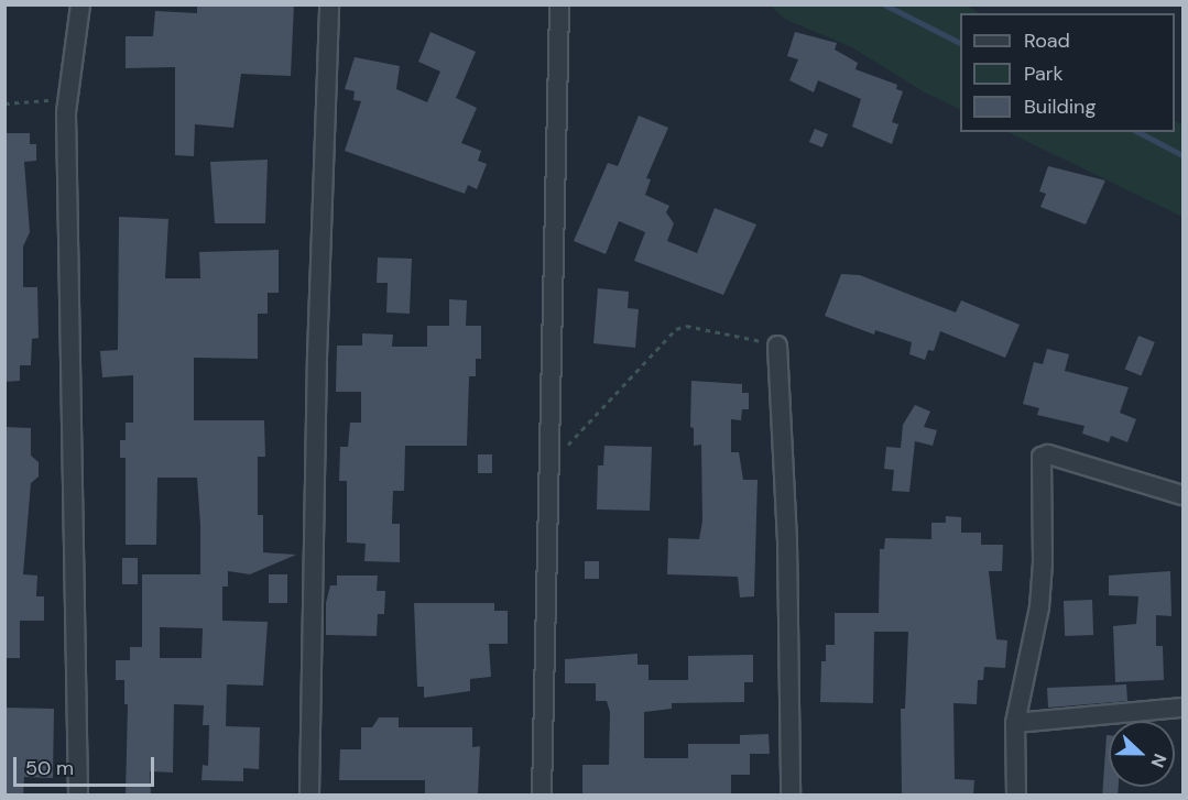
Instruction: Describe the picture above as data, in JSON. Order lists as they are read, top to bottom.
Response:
{
  "legend": ["Road", "Park", "Building"],
  "scale_bar": "50 m",
  "north": "right"
}
